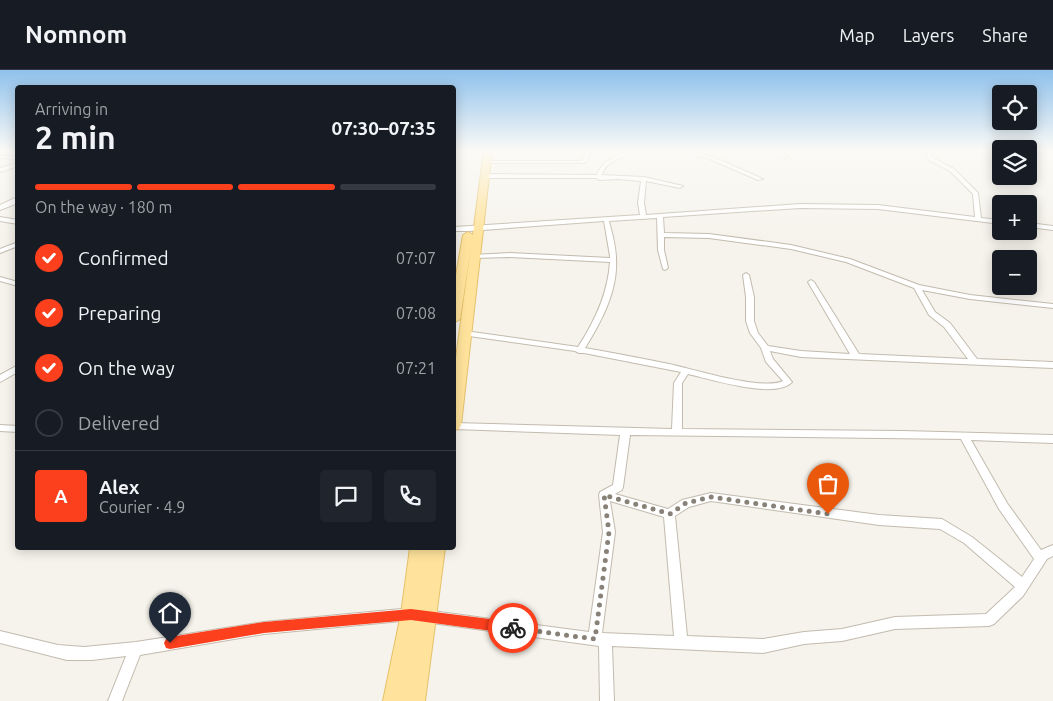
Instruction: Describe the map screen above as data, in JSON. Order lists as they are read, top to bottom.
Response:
{
  "page": {
    "header": "Nomnom",
    "nav": ["Map", "Layers", "Share"],
    "map_buttons": ["+", "−"],
    "heading": ["2 min", "Arriving in", "07:30–07:35"],
    "panel": ["Alex", "Courier · 4.9"],
    "bar": "On the way · 180 m",
    "list": [
      ["Confirmed", "07:07"],
      ["Preparing", "07:08"],
      ["On the way", "07:21"],
      "Delivered"
    ],
    "round": "A"
  }
}
